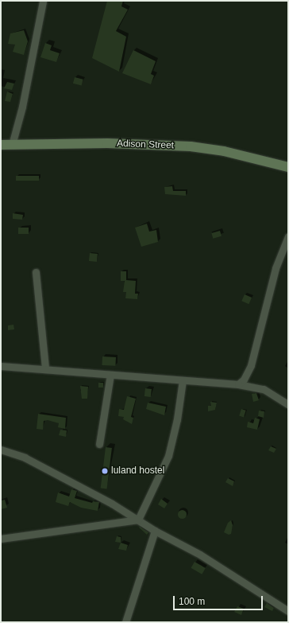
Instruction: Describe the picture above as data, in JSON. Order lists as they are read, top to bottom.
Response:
{
  "streets": {
    "street": ["Adison Street"]
  },
  "places": ["luland hostel"],
  "scale_bar": "100 m"
}
